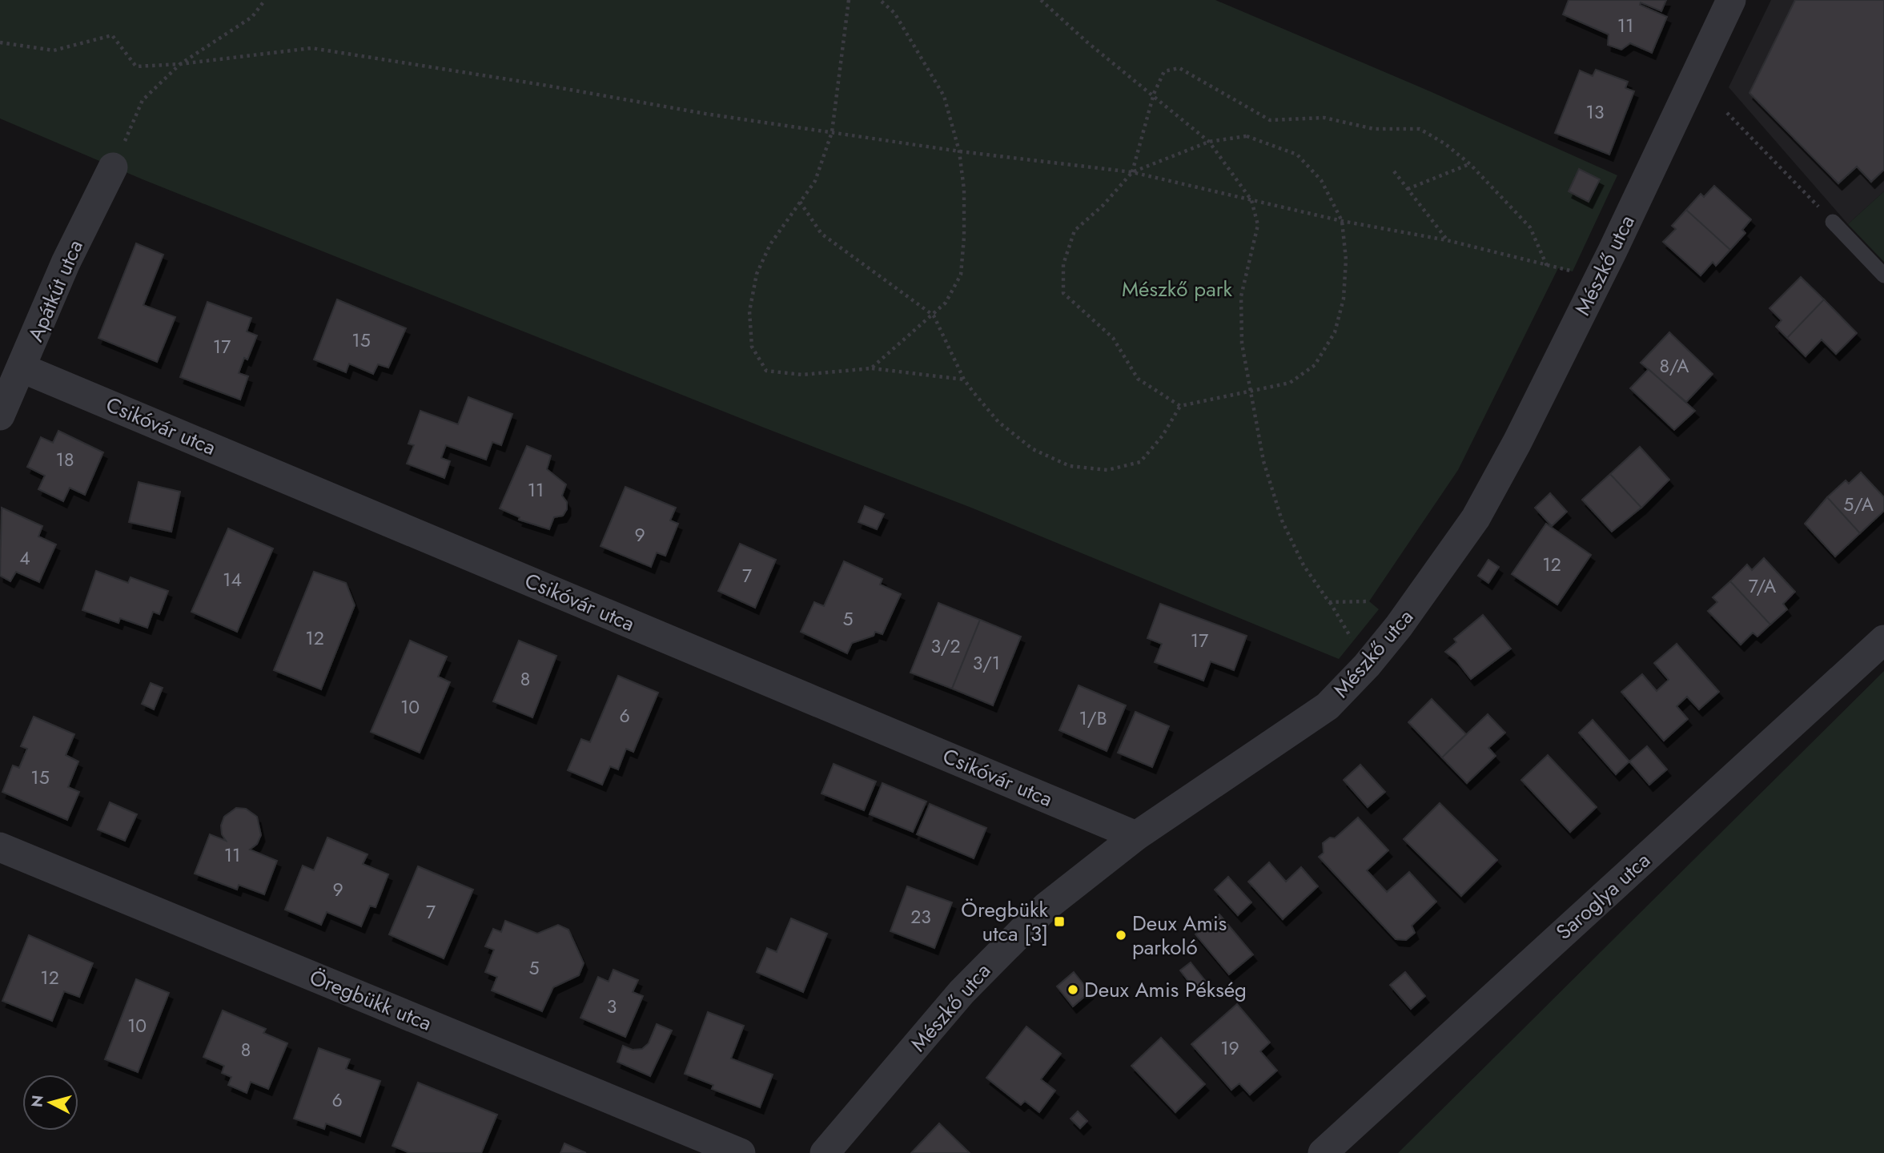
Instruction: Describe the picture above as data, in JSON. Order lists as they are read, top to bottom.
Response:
{
  "streets": {
    "street": [
      "Mészkő utca",
      "Apátkút utca",
      "Csikóvár utca",
      "Saroglya utca",
      "Öregbükk utca"
    ]
  },
  "crossings": [
    ["Mészkő utca", "Csikóvár utca"],
    ["Apátkút utca", "Csikóvár utca"]
  ],
  "parks": ["Mészkő park"],
  "places": {
    "transit": ["Öregbükk utca [3]"],
    "other": ["Deux Amis parkoló", "Deux Amis Pékség"]
  },
  "house_numbers": [
    "11",
    "13",
    "15",
    "17",
    "8/A",
    "18",
    "11",
    "5/A",
    "9",
    "4",
    "12",
    "7",
    "14",
    "7/A",
    "5",
    "12",
    "17",
    "3/2",
    "3/1",
    "8",
    "10",
    "6",
    "1/B",
    "15",
    "11",
    "9",
    "7",
    "23",
    "5",
    "12",
    "3",
    "10",
    "19",
    "8",
    "6"
  ],
  "north": "left"
}
